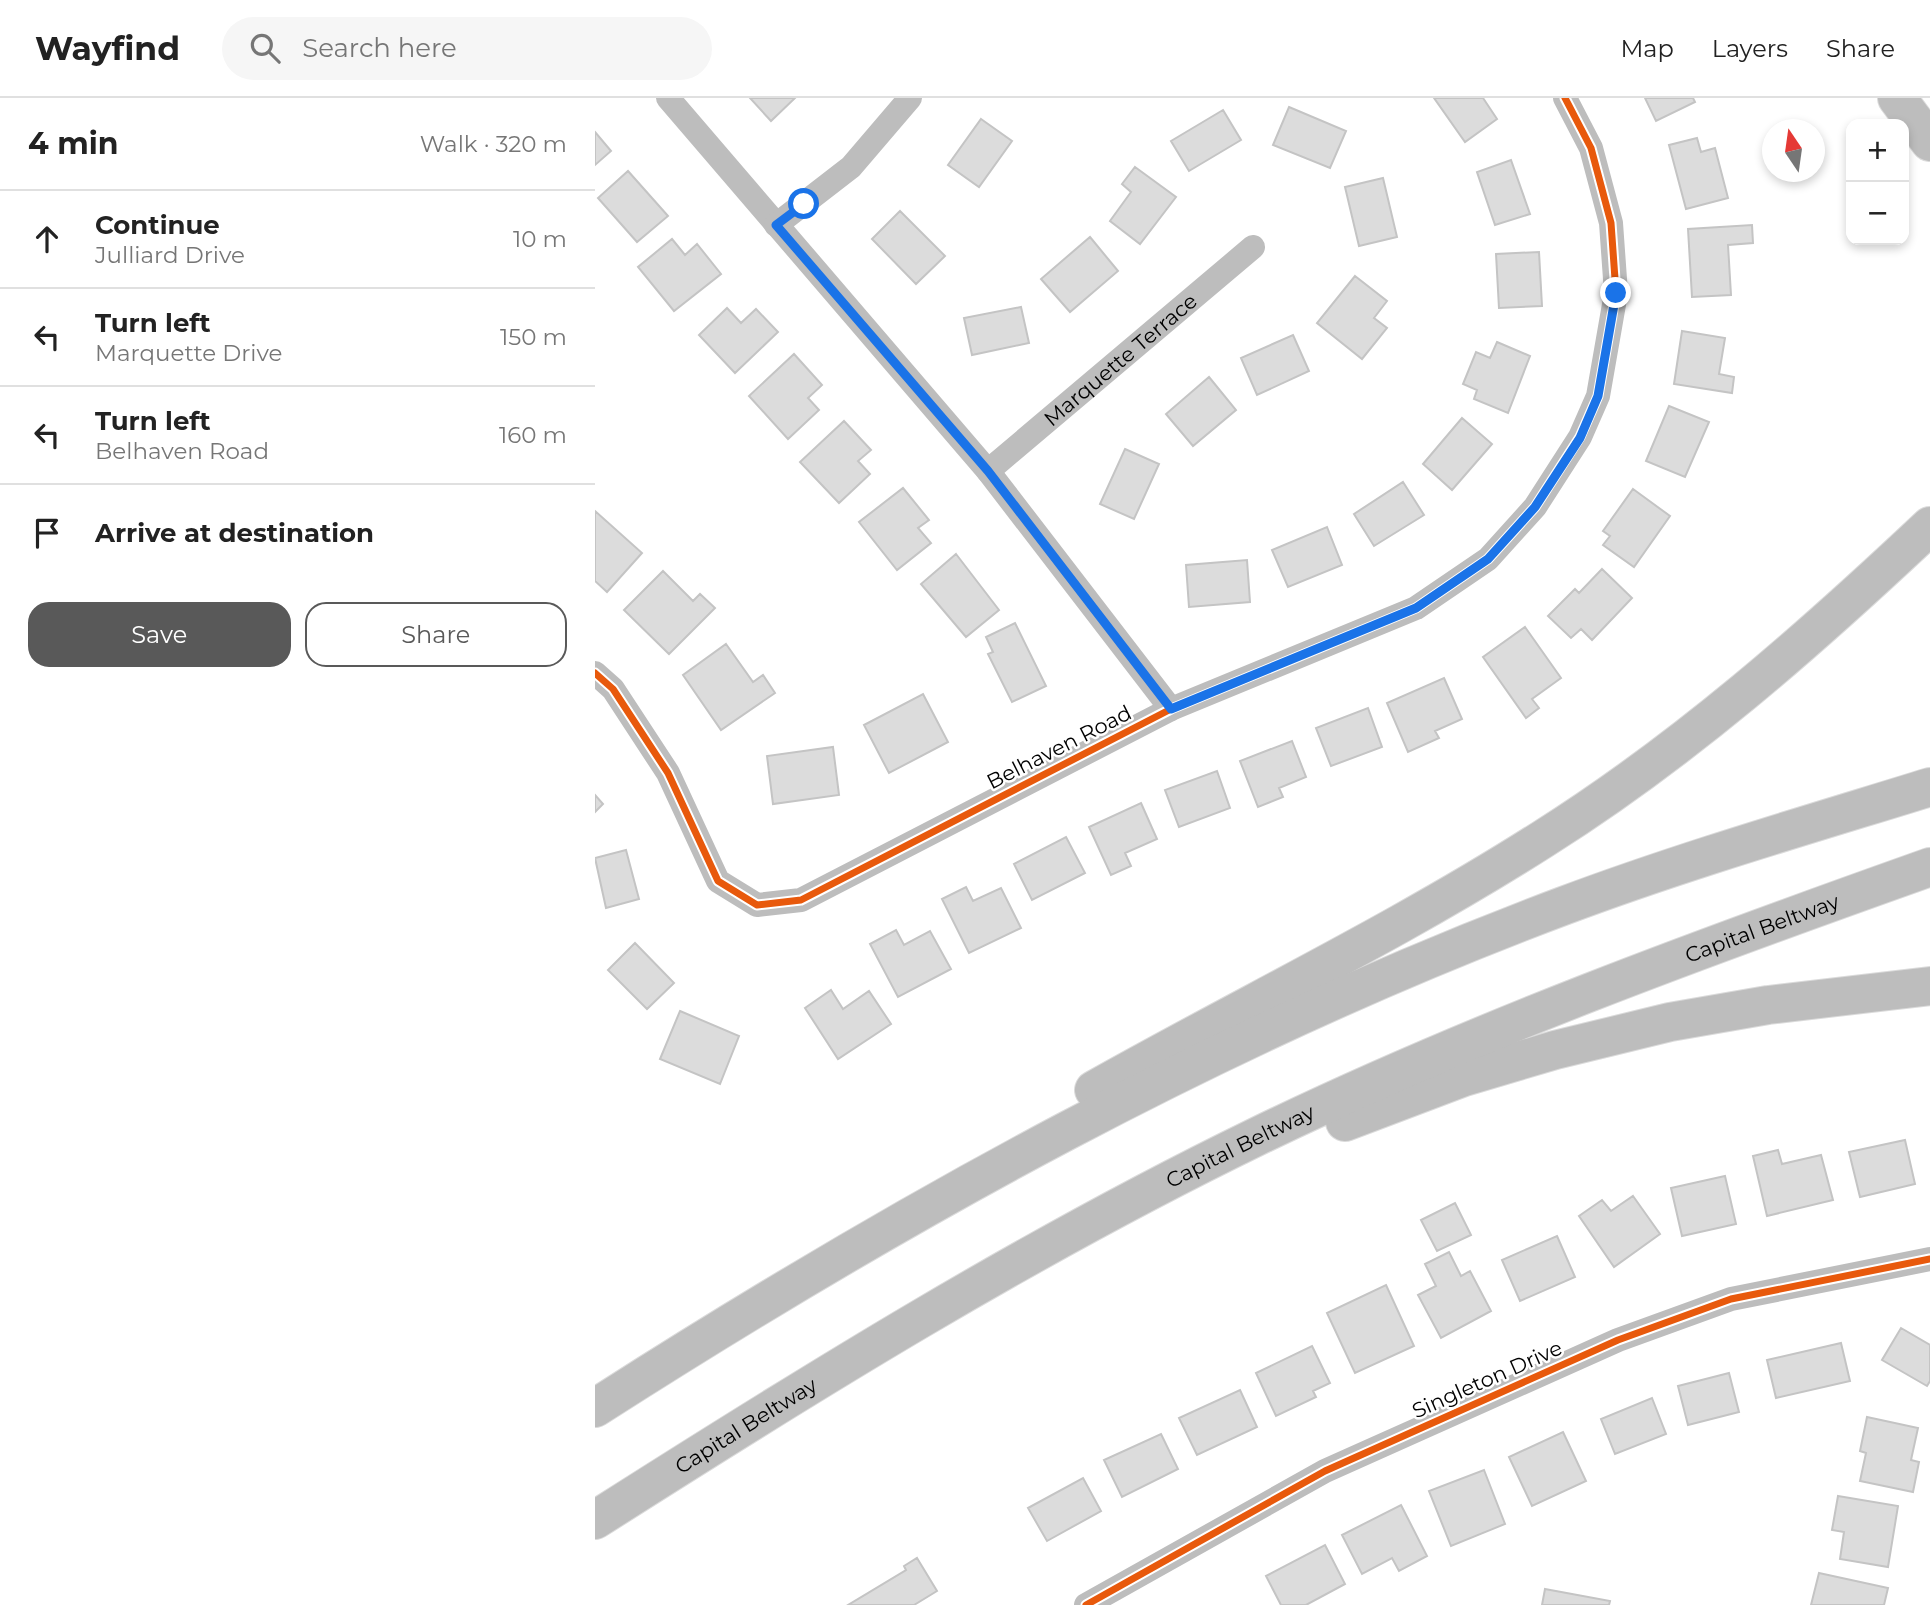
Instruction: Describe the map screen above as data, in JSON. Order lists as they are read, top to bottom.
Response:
{
  "streets": {
    "main road": ["Capital Beltway"],
    "street": ["Marquette Terrace", "Belhaven Road", "Singleton Drive"]
  },
  "north": "top",
  "page": {
    "header": "Wayfind",
    "search": "Search here",
    "nav": ["Map", "Layers", "Share"],
    "heading": ["4 min", "Walk · 320 m"],
    "map_buttons": ["+", "−"],
    "list": [
      ["Continue", "Julliard Drive", "10 m"],
      ["Turn left", "Marquette Drive", "150 m"],
      ["Turn left", "Belhaven Road", "160 m"],
      "Arrive at destination"
    ],
    "buttons": ["Save", "Share"]
  }
}
